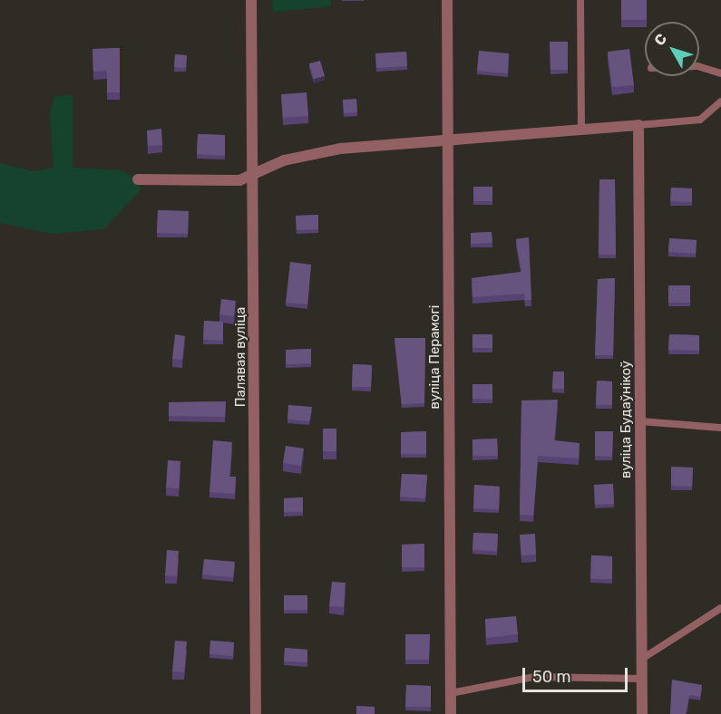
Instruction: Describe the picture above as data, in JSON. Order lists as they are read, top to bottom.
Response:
{
  "streets": {
    "street": ["Палявая вуліца", "вуліца Перамогі", "вуліца Будаўнікоў"]
  },
  "scale_bar": "50 m",
  "north": "top left"
}
